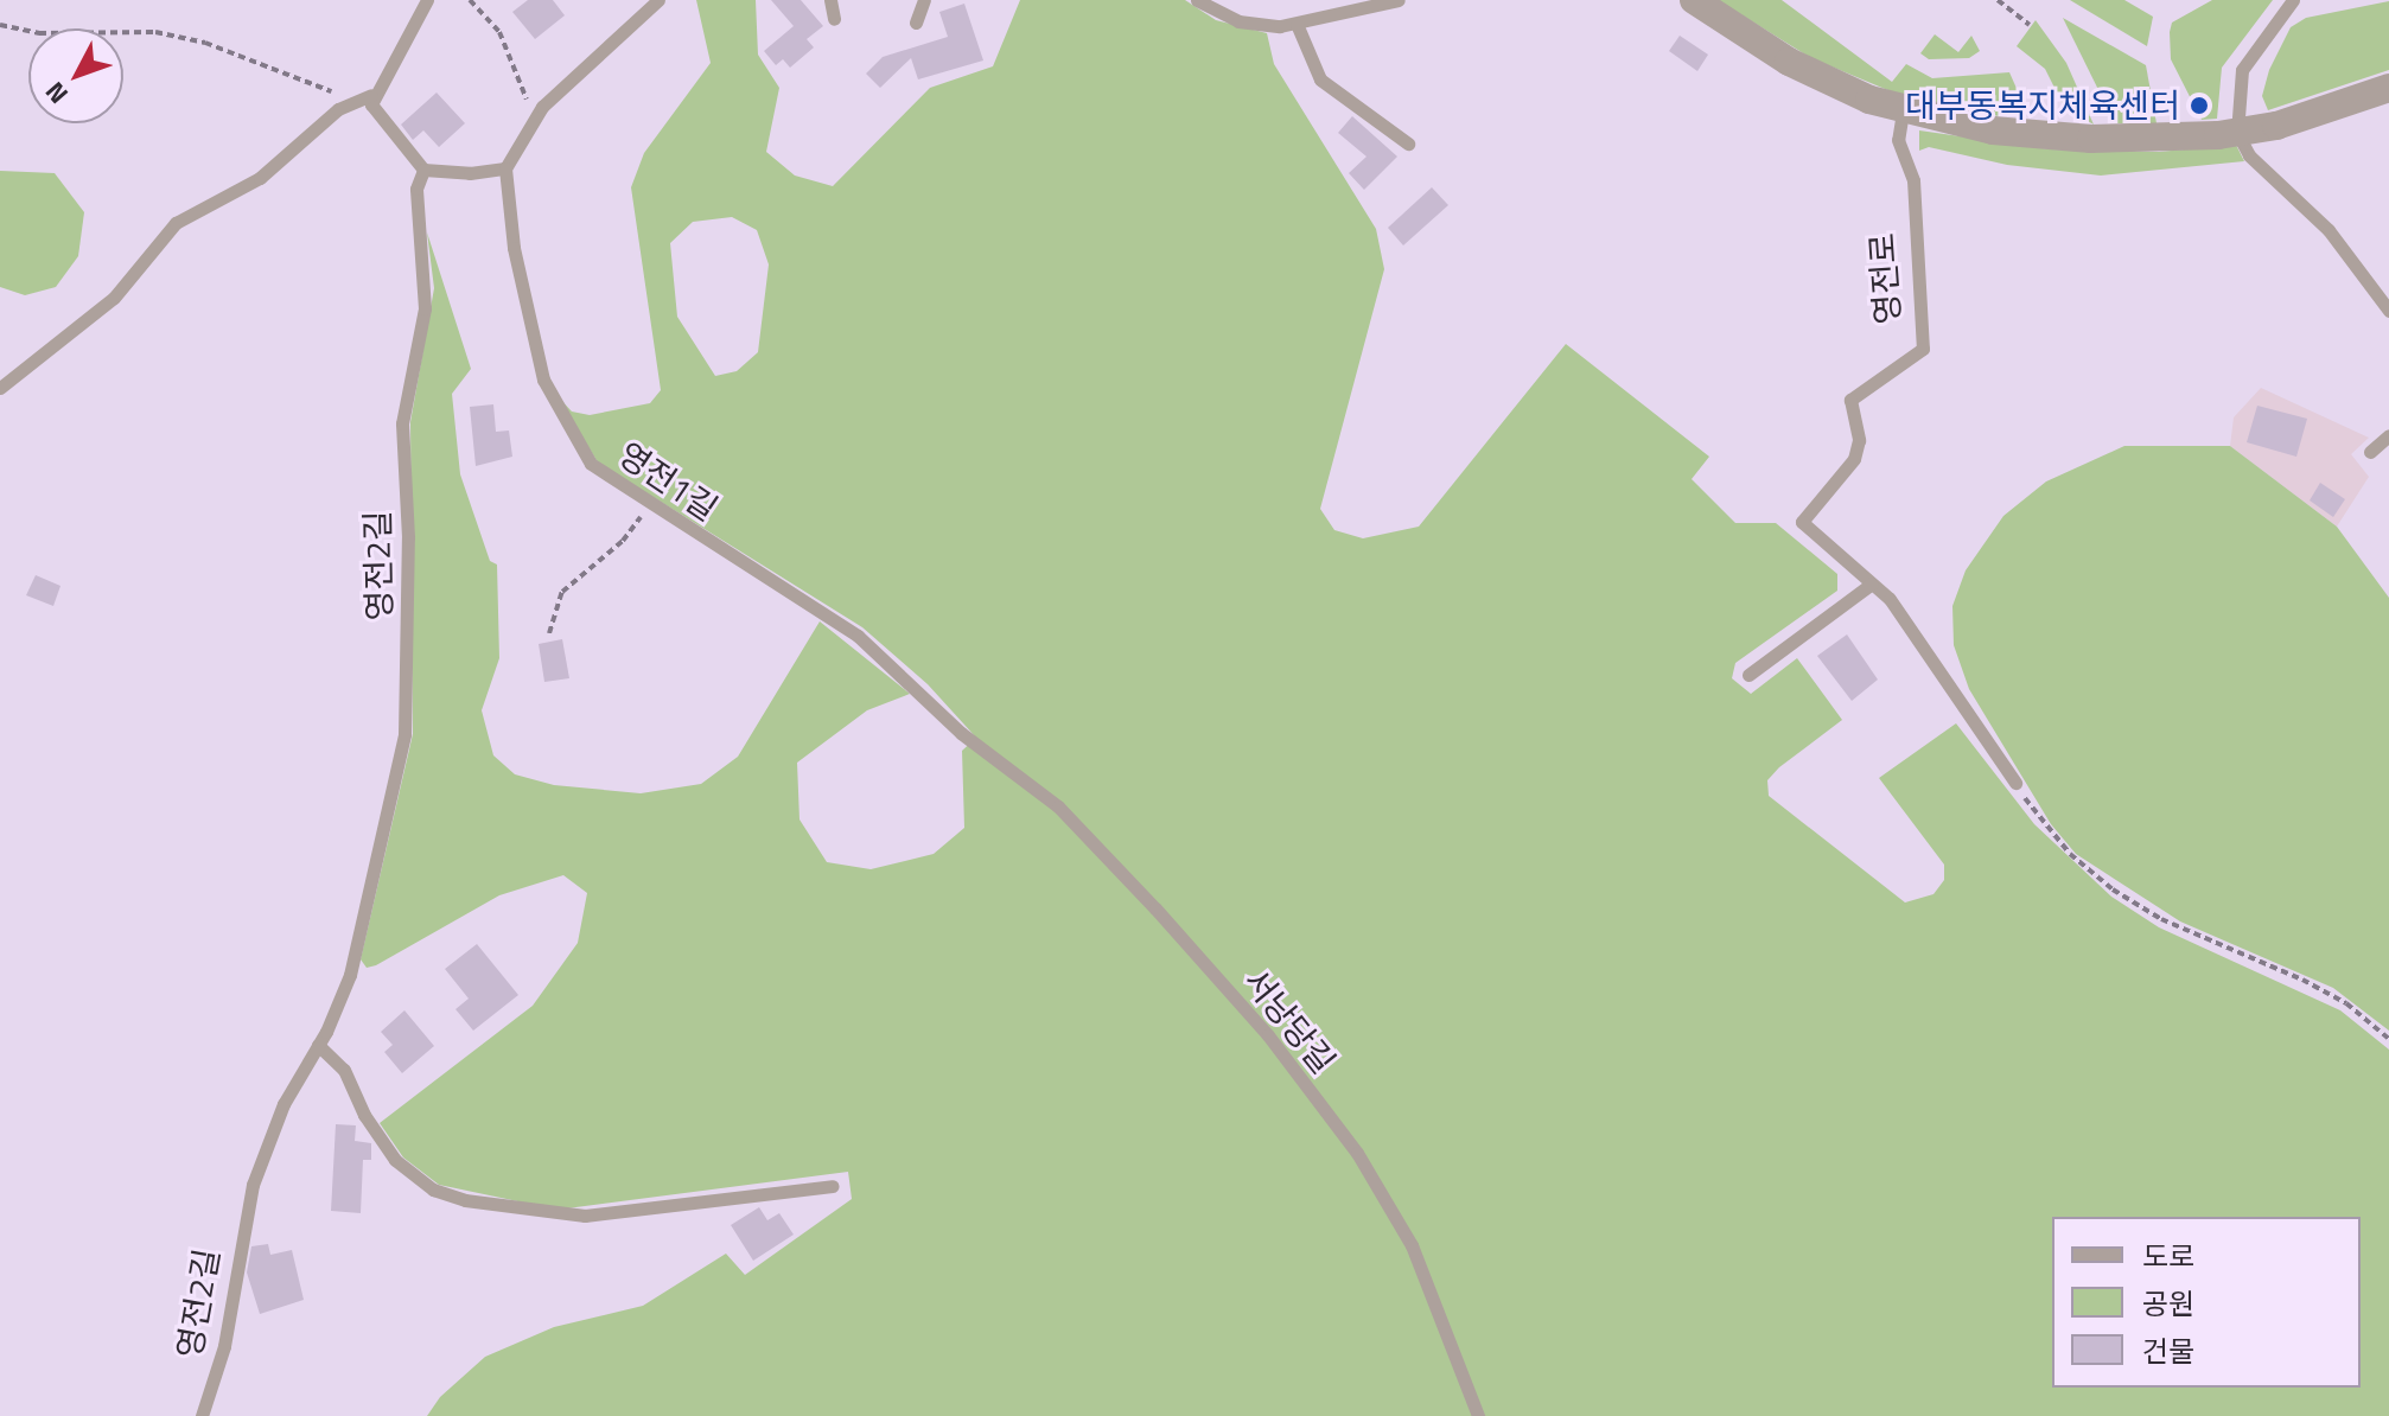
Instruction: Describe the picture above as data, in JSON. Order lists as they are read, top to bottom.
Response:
{
  "streets": {
    "lane": [
      "영전로",
      "영전1길",
      "영전2길",
      "서낭당길"
    ]
  },
  "crossings": [
    ["영전1길", "서낭당길"]
  ],
  "places": ["대부동복지체육센터"],
  "legend": ["도로", "공원", "건물"],
  "north": "bottom left"
}
